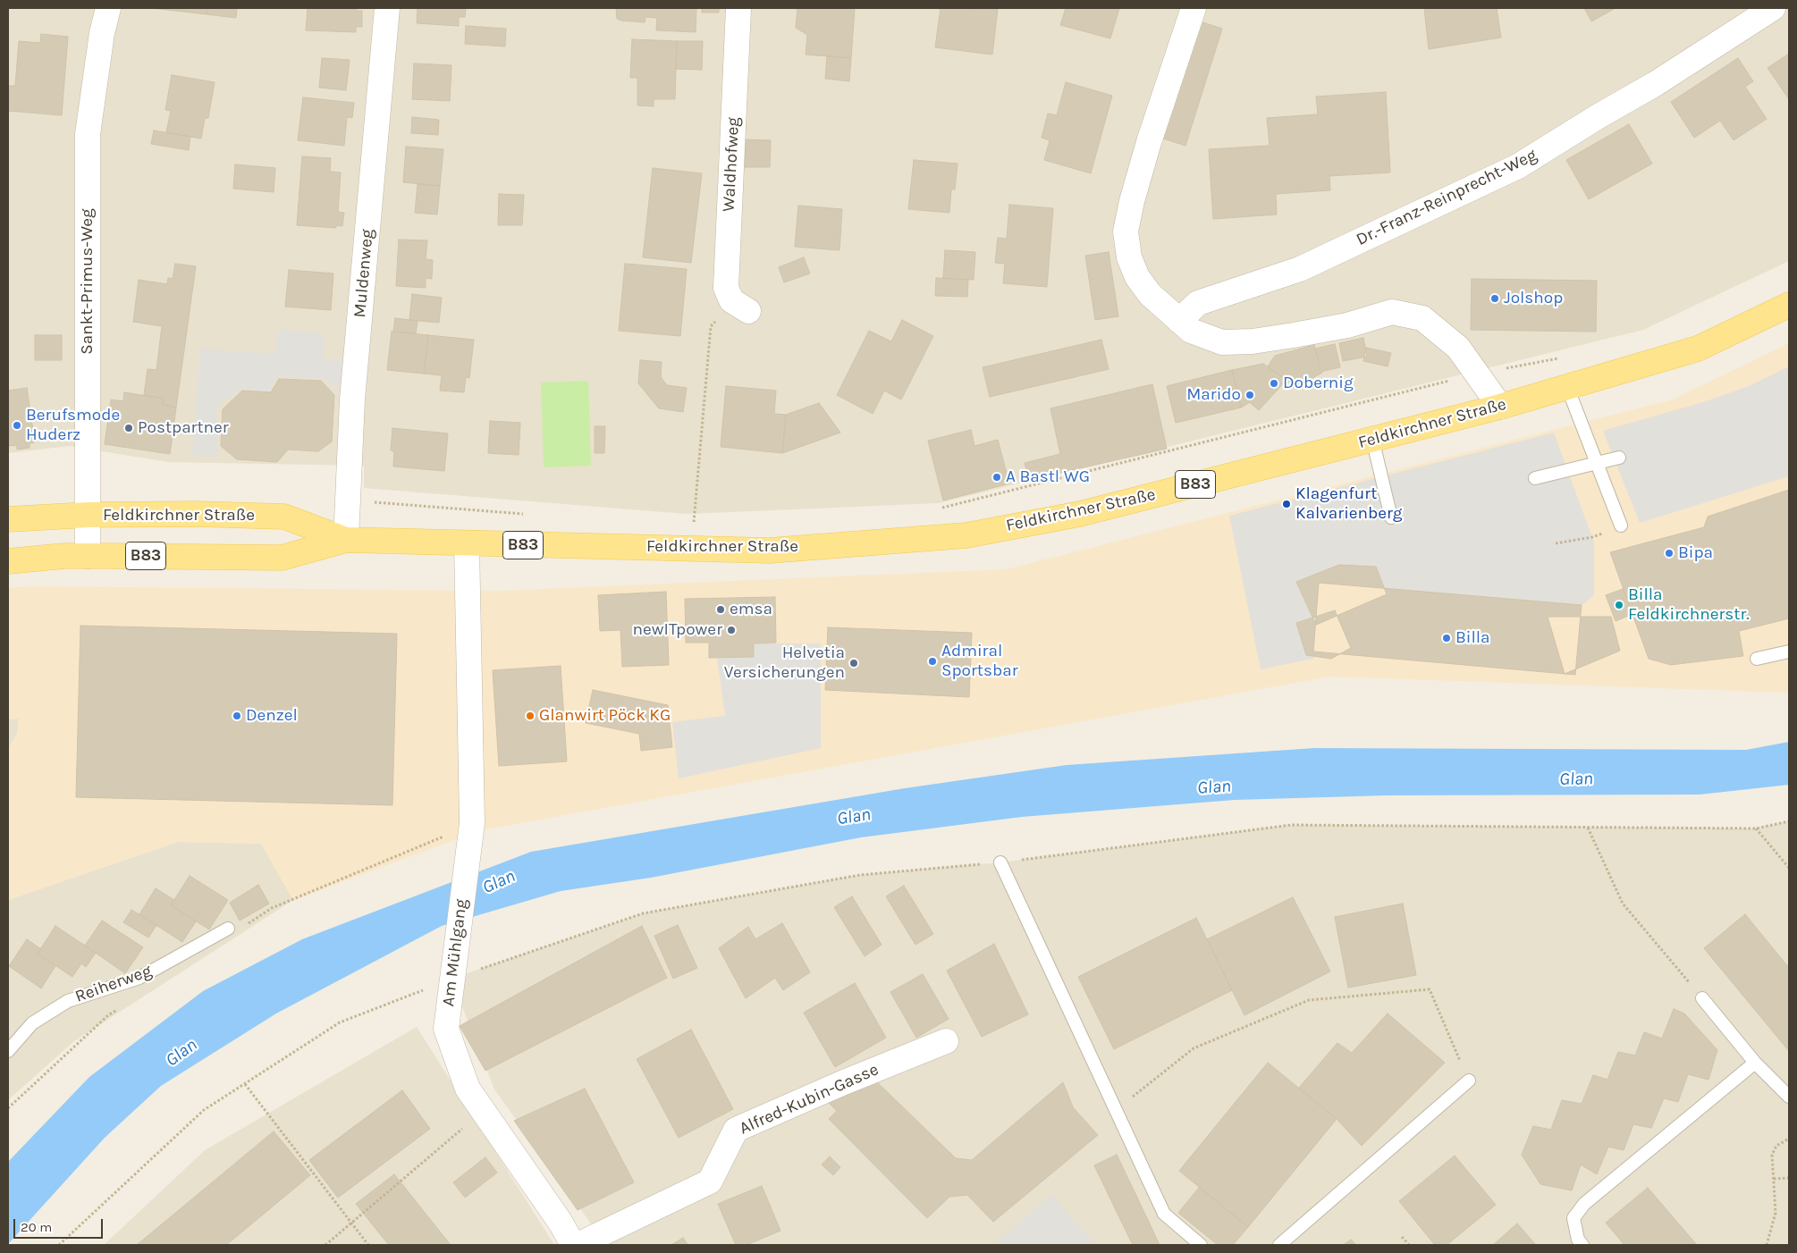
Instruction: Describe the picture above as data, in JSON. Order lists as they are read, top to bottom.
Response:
{
  "streets": {
    "main road": ["Feldkirchner Straße", "B83"],
    "street": [
      "Waldhofweg",
      "Dr.-Franz-Reinprecht-Weg",
      "Muldenweg",
      "Sankt-Primus-Weg",
      "Am Mühlgang",
      "Alfred-Kubin-Gasse"
    ],
    "lane": ["Reiherweg"]
  },
  "crossings": [
    ["Muldenweg", "Feldkirchner Straße"],
    ["Sankt-Primus-Weg", "Feldkirchner Straße"],
    ["Feldkirchner Straße", "Am Mühlgang"]
  ],
  "water": ["Glan"],
  "places": [
    "Jolshop",
    "Dobernig",
    "Marido",
    "Berufsmode Huderz",
    "Postpartner",
    "A Bastl WG",
    "Klagenfurt Kalvarienberg",
    "Bipa",
    "Billa Feldkirchnerstr.",
    "emsa",
    "newITpower",
    "Billa",
    "Admiral Sportsbar",
    "Helvetia Versicherungen",
    "Denzel",
    "Glanwirt Pöck KG"
  ],
  "scale_bar": "20 m"
}
